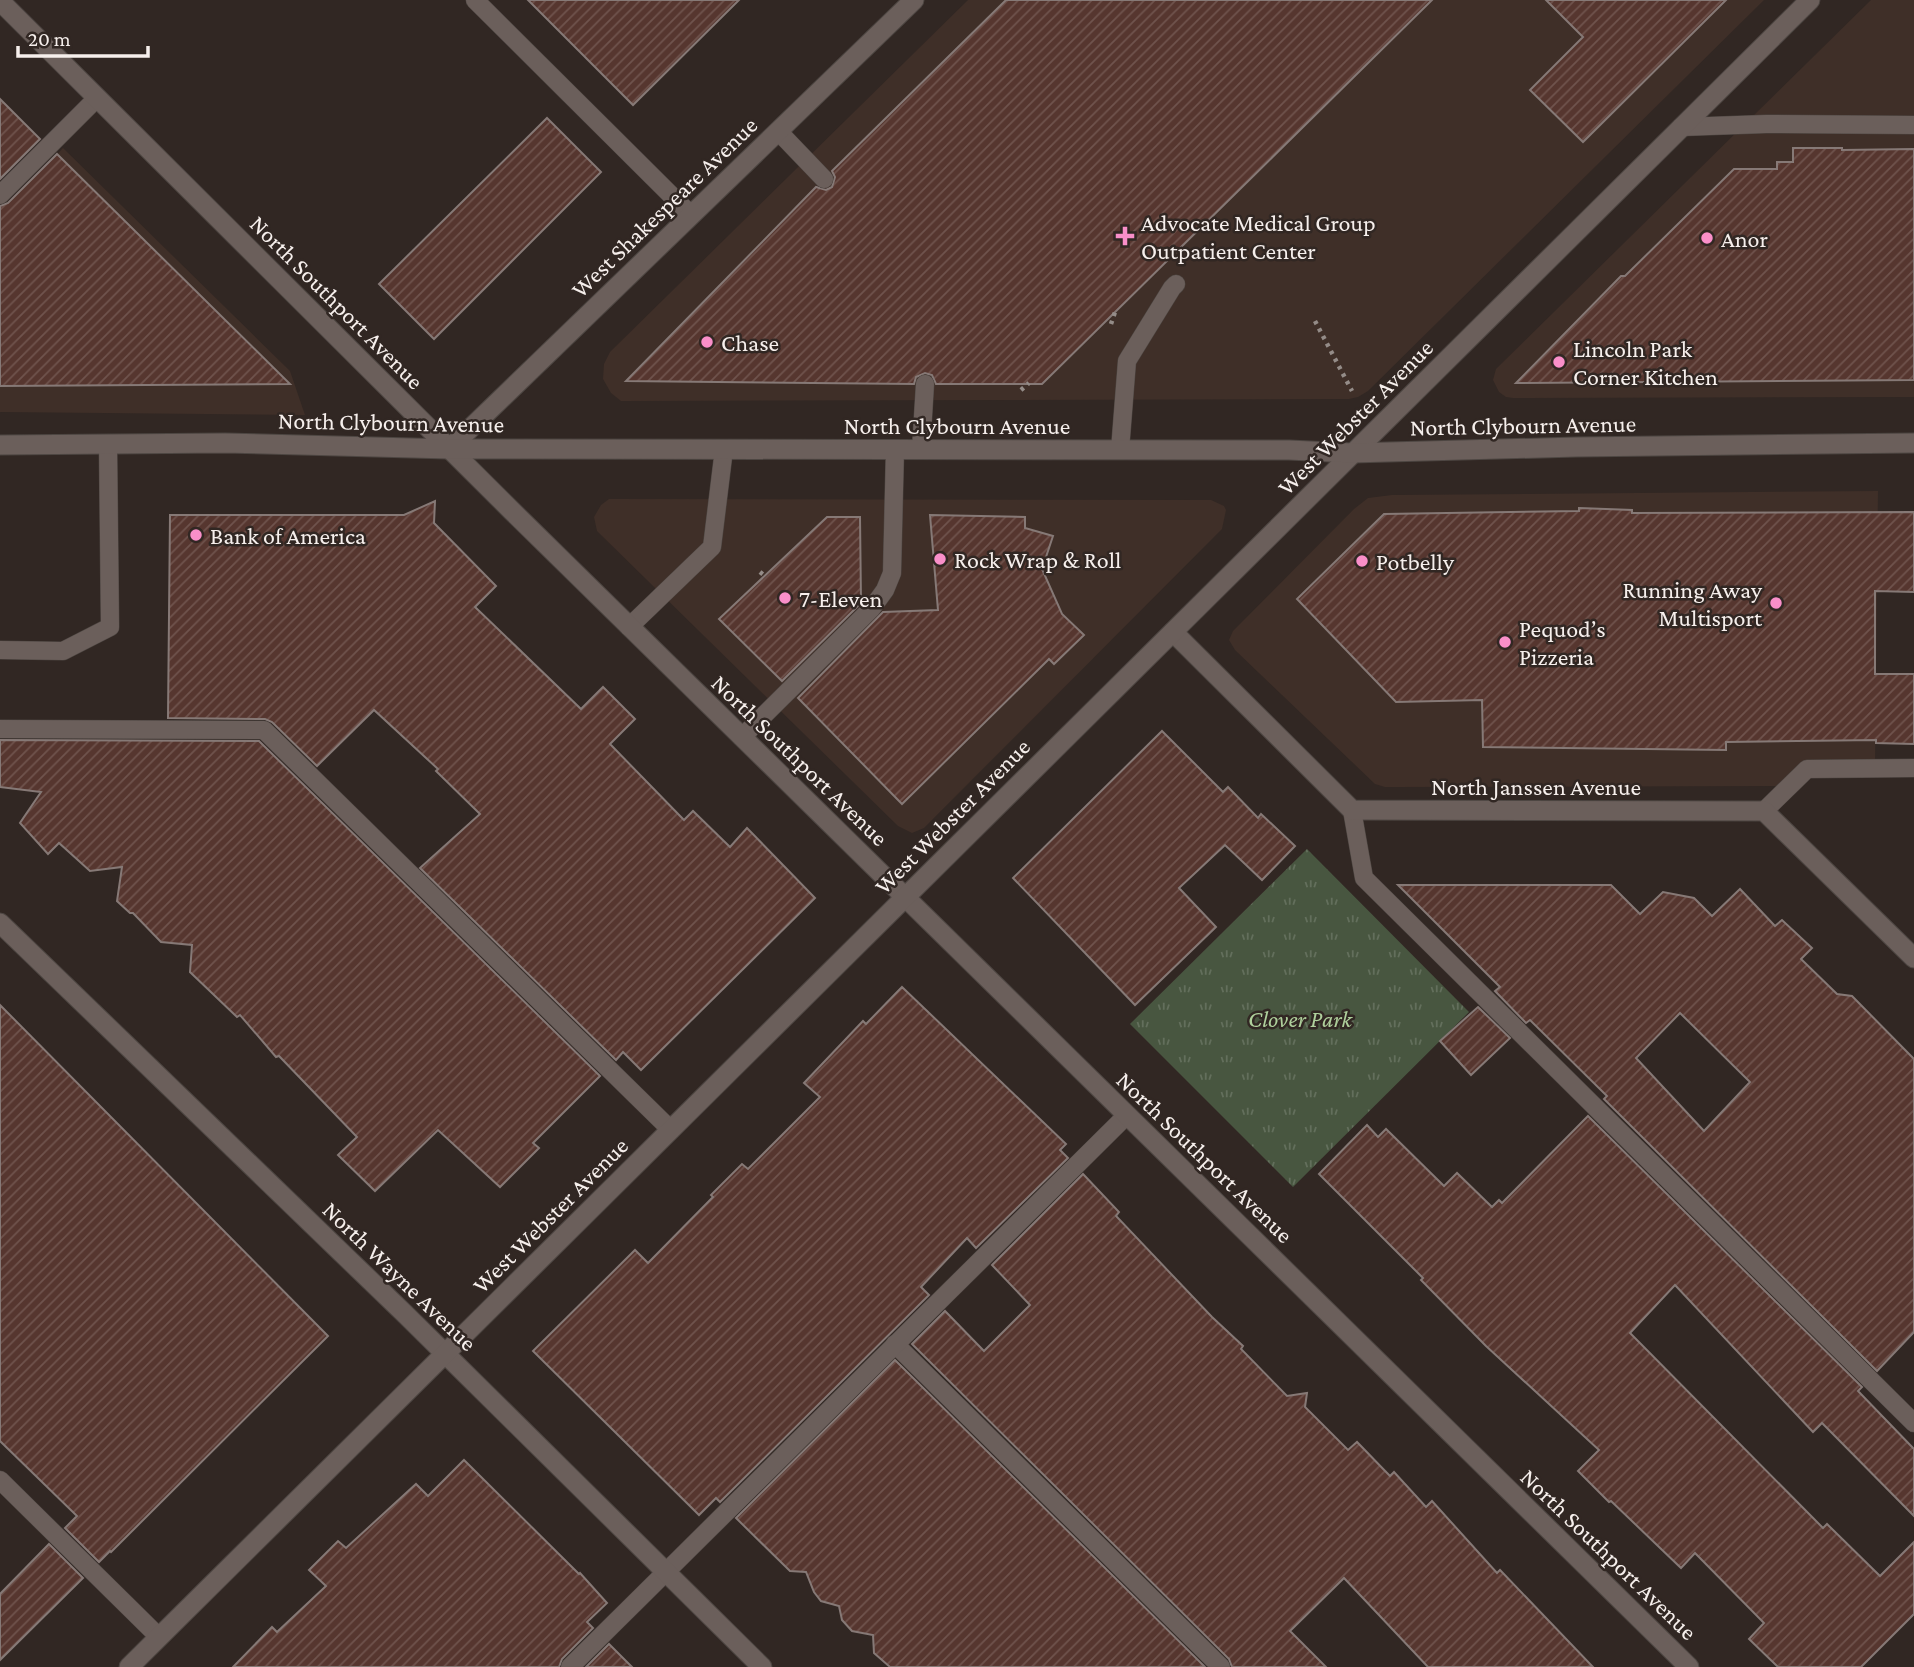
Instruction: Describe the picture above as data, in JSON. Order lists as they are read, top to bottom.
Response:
{
  "streets": {
    "street": [
      "West Shakespeare Avenue",
      "North Southport Avenue",
      "West Webster Avenue",
      "North Clybourn Avenue",
      "North Janssen Avenue",
      "North Wayne Avenue"
    ]
  },
  "crossings": [
    ["West Shakespeare Avenue", "North Southport Avenue"],
    ["West Shakespeare Avenue", "North Clybourn Avenue"],
    ["North Southport Avenue", "West Webster Avenue"],
    ["North Southport Avenue", "North Clybourn Avenue"],
    ["West Webster Avenue", "North Clybourn Avenue"],
    ["West Webster Avenue", "North Wayne Avenue"]
  ],
  "parks": ["Clover Park"],
  "places": {
    "health": ["Advocate Medical Group Outpatient Center"],
    "other": [
      "Anor",
      "Chase",
      "Lincoln Park Corner Kitchen",
      "Bank of America",
      "Rock Wrap & Roll",
      "Potbelly",
      "7-Eleven",
      "Running Away Multisport",
      "Pequod’s Pizzeria"
    ]
  },
  "scale_bar": "20 m"
}
